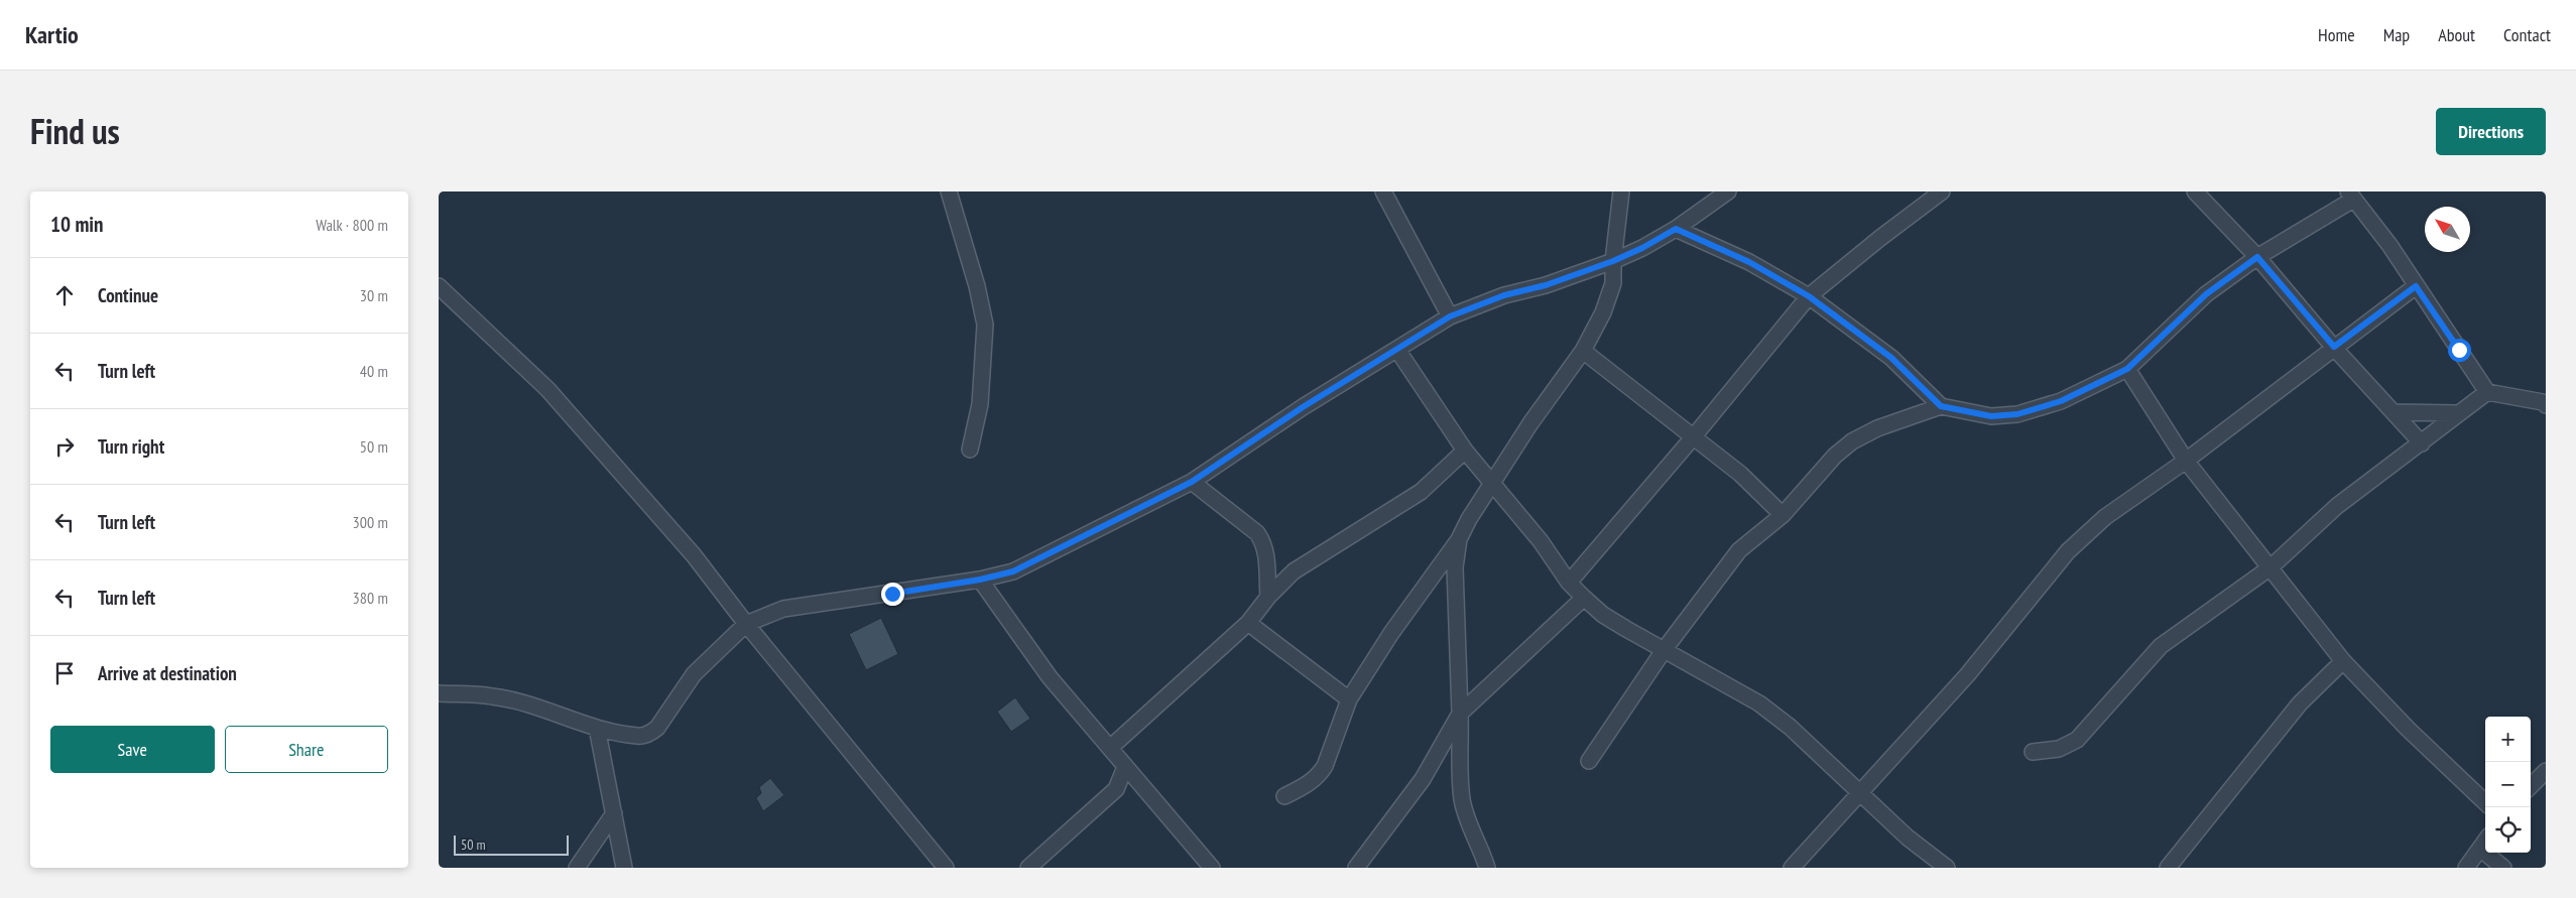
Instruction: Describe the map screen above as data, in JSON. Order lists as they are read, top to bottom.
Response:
{
  "scale_bar": "50 m",
  "north": "top left",
  "page": {
    "header": "Kartio",
    "nav": [
      "Home",
      "Map",
      "About",
      "Contact"
    ],
    "title": "Find us",
    "buttons": [
      "Directions",
      ["Save", "Share"]
    ],
    "heading": ["10 min", "Walk · 800 m"],
    "list": [
      ["Continue", "30 m"],
      ["Turn left", "40 m"],
      ["Turn right", "50 m"],
      ["Turn left", "300 m"],
      ["Turn left", "380 m"],
      "Arrive at destination"
    ],
    "map_buttons": ["+", "−"],
    "scale": "50 m"
  }
}
